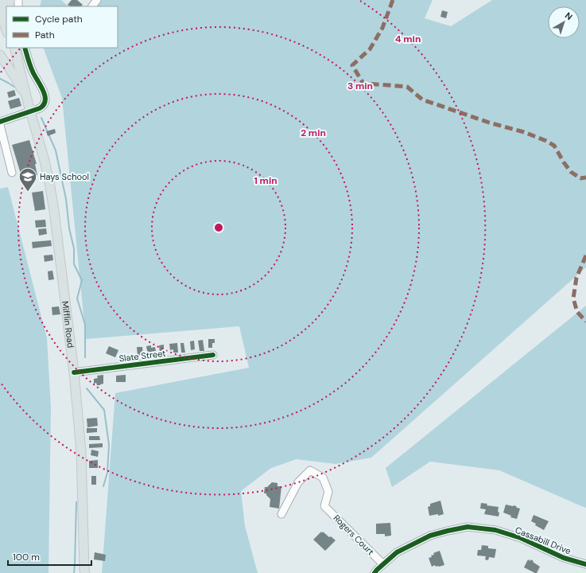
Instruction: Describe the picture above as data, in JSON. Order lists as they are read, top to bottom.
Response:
{
  "streets": {
    "main road": ["Mifflin Road"],
    "street": ["Slate Street", "Rogers Court", "Cassabill Drive"]
  },
  "crossings": [
    ["Mifflin Road", "Slate Street"],
    ["Rogers Court", "Cassabill Drive"]
  ],
  "places": {
    "school or university": ["Hays School"]
  },
  "legend": ["Cycle path", "Path"],
  "scale_bar": "100 m",
  "north": "top right",
  "rings": [
    "4 min",
    "3 min",
    "2 min",
    "1 min"
  ]
}
